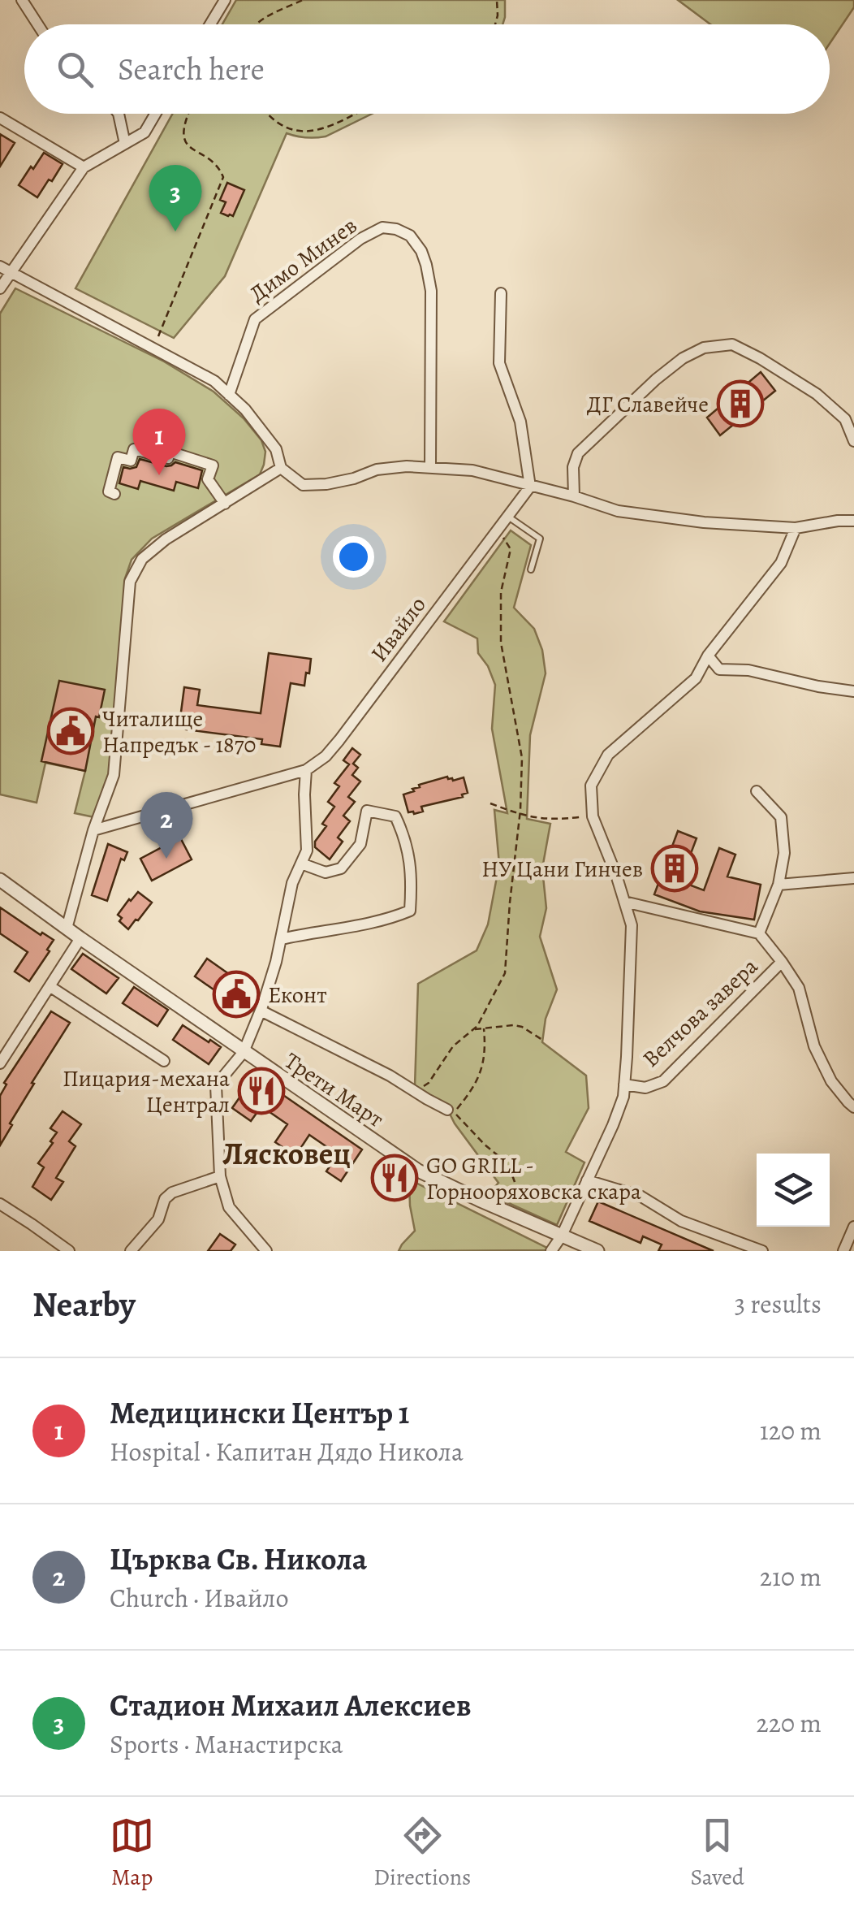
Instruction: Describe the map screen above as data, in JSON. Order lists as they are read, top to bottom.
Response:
{
  "streets": {
    "street": [
      "Димо Минев",
      "Ивайло",
      "Велчова завера",
      "Трети Март"
    ]
  },
  "districts": ["Лясковец"],
  "places": {
    "building": ["ДГ Славейче", "НУ Цани Гинчев"],
    "public building": ["Читалище Напредък - 1870", "Еконт"],
    "restaurant": ["Пицария-механа Централ", "GO GRILL - Горнооряховска скара"]
  },
  "page": {
    "search": "Search here",
    "pins": ["3", "1", "2"],
    "heading": ["Nearby", "3 results"],
    "list": [
      {
        "mark": "1",
        "name": "Медицински Център 1",
        "note": "Hospital · Капитан Дядо Никола",
        "value": "120 m"
      },
      {
        "mark": "2",
        "name": "Църква Св. Никола",
        "note": "Church · Ивайло",
        "value": "210 m"
      },
      {
        "mark": "3",
        "name": "Стадион Михаил Алексиев",
        "note": "Sports · Манастирска",
        "value": "220 m"
      }
    ],
    "nav": ["Map", "Directions", "Saved"]
  }
}
